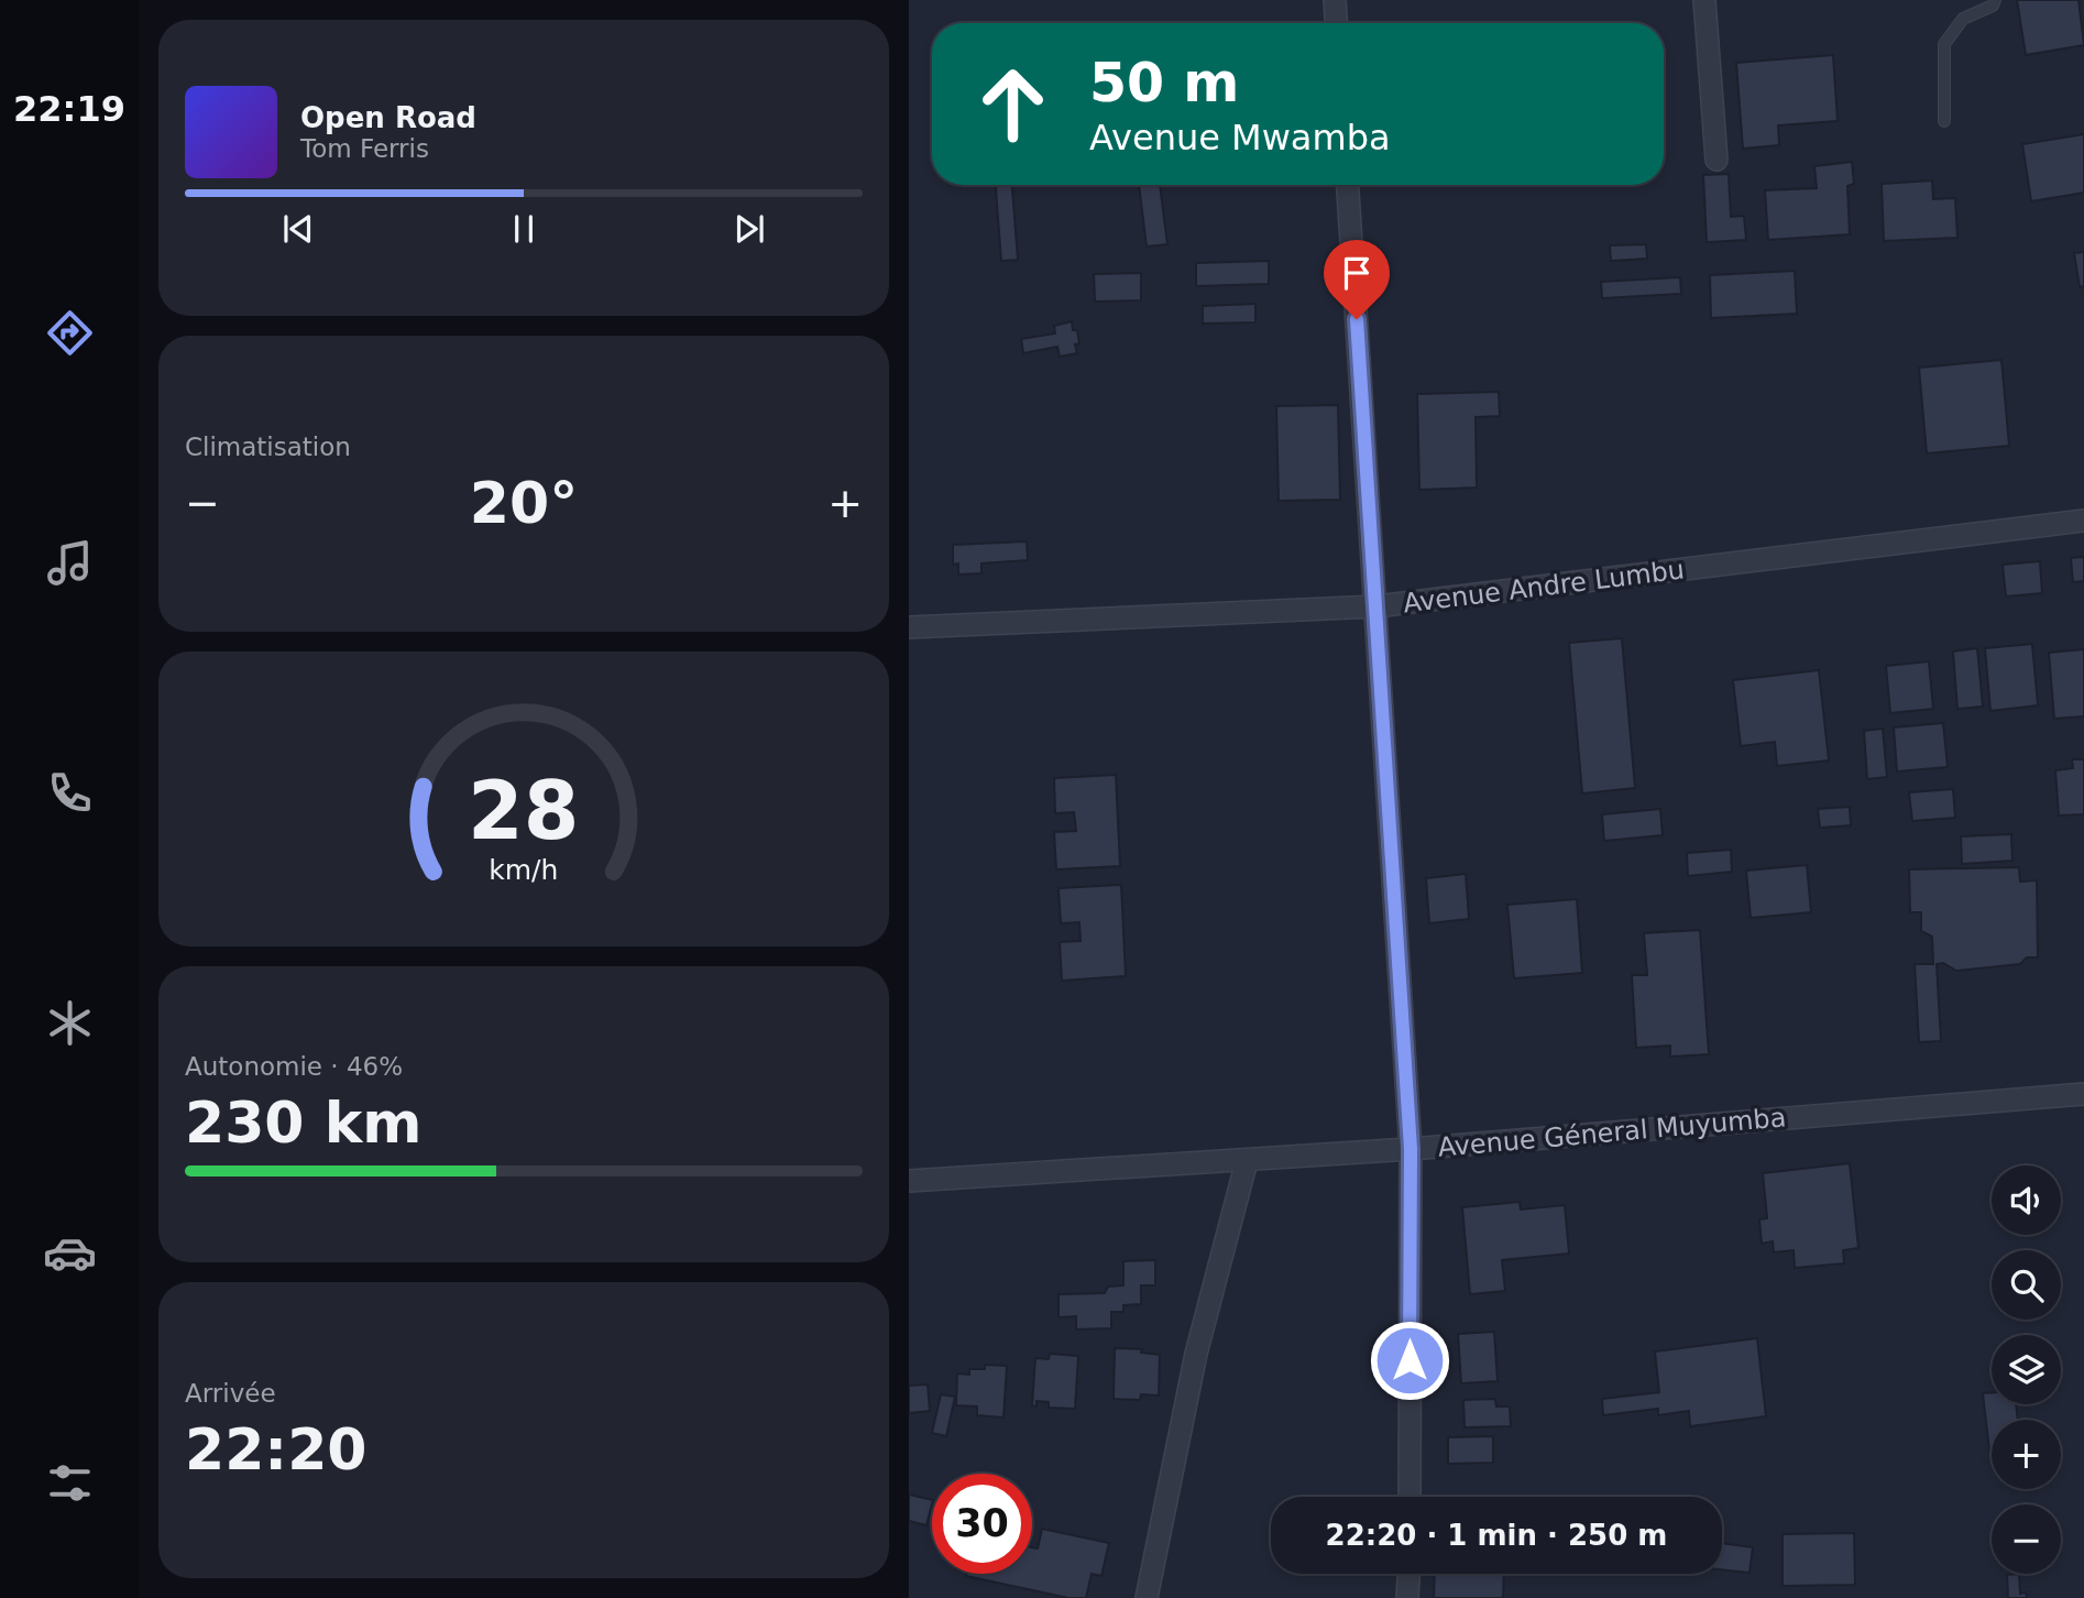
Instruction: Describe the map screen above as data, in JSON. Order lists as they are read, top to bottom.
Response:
{
  "streets": {
    "street": ["Avenue Andre Lumbu", "Avenue Géneral Muyumba"]
  },
  "page": {
    "tabs": "22:19",
    "turn": ["50 m", "Avenue Mwamba"],
    "song": ["Open Road", "Tom Ferris"],
    "tile": [
      "Climatisation",
      ["Autonomie · 46%", "230 km"],
      ["Arrivée", "22:20"]
    ],
    "heat": ["−", "20°", "+"],
    "map_buttons": ["+", "−"],
    "limit": "30",
    "trip": "22:20 · 1 min · 250 m",
    "gauge": ["28", "km/h"]
  }
}
